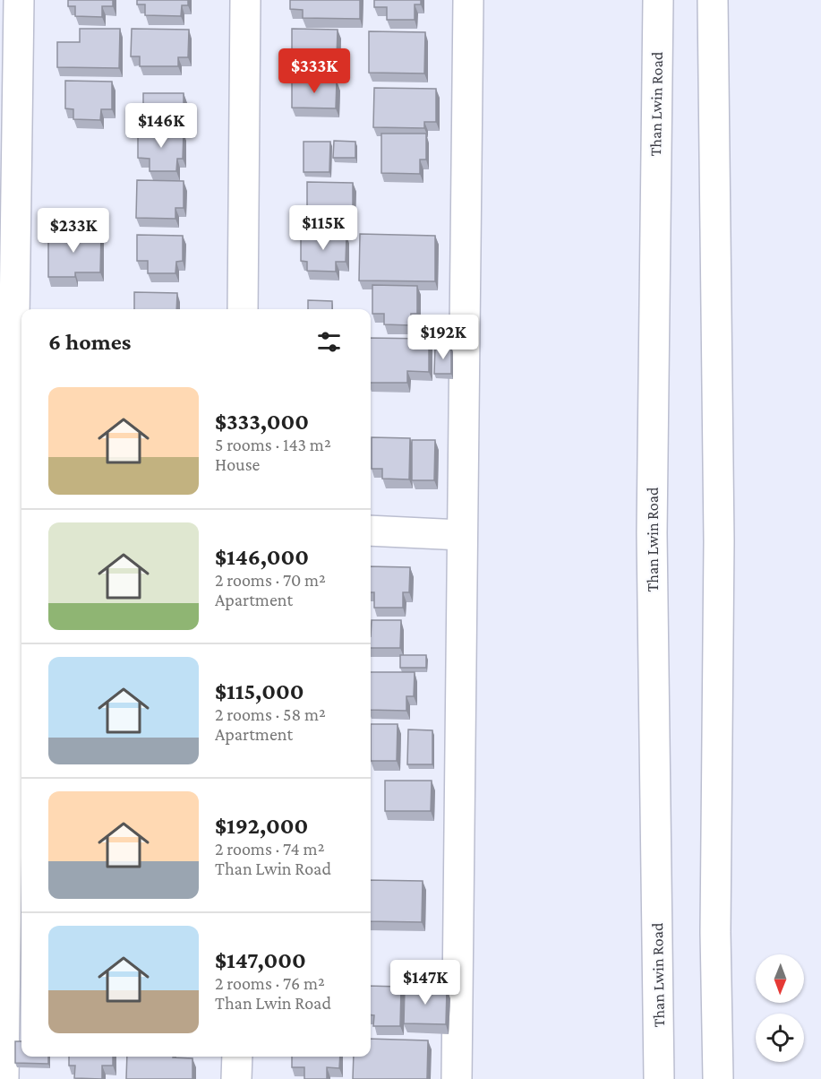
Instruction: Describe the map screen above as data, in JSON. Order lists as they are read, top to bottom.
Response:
{
  "streets": {
    "street": ["Than Lwin Road"]
  },
  "north": "bottom",
  "page": {
    "price": [
      "$333K",
      "$146K",
      "$115K",
      "$233K",
      "$192K",
      "$147K"
    ],
    "heading": "6 homes",
    "list": [
      {
        "name": "$333,000",
        "note": "5 rooms · 143 m² · House"
      },
      {
        "name": "$146,000",
        "note": "2 rooms · 70 m² · Apartment"
      },
      {
        "name": "$115,000",
        "note": "2 rooms · 58 m² · Apartment"
      },
      {
        "name": "$192,000",
        "note": "2 rooms · 74 m² · Than Lwin Road"
      },
      {
        "name": "$147,000",
        "note": "2 rooms · 76 m² · Than Lwin Road"
      }
    ]
  }
}
